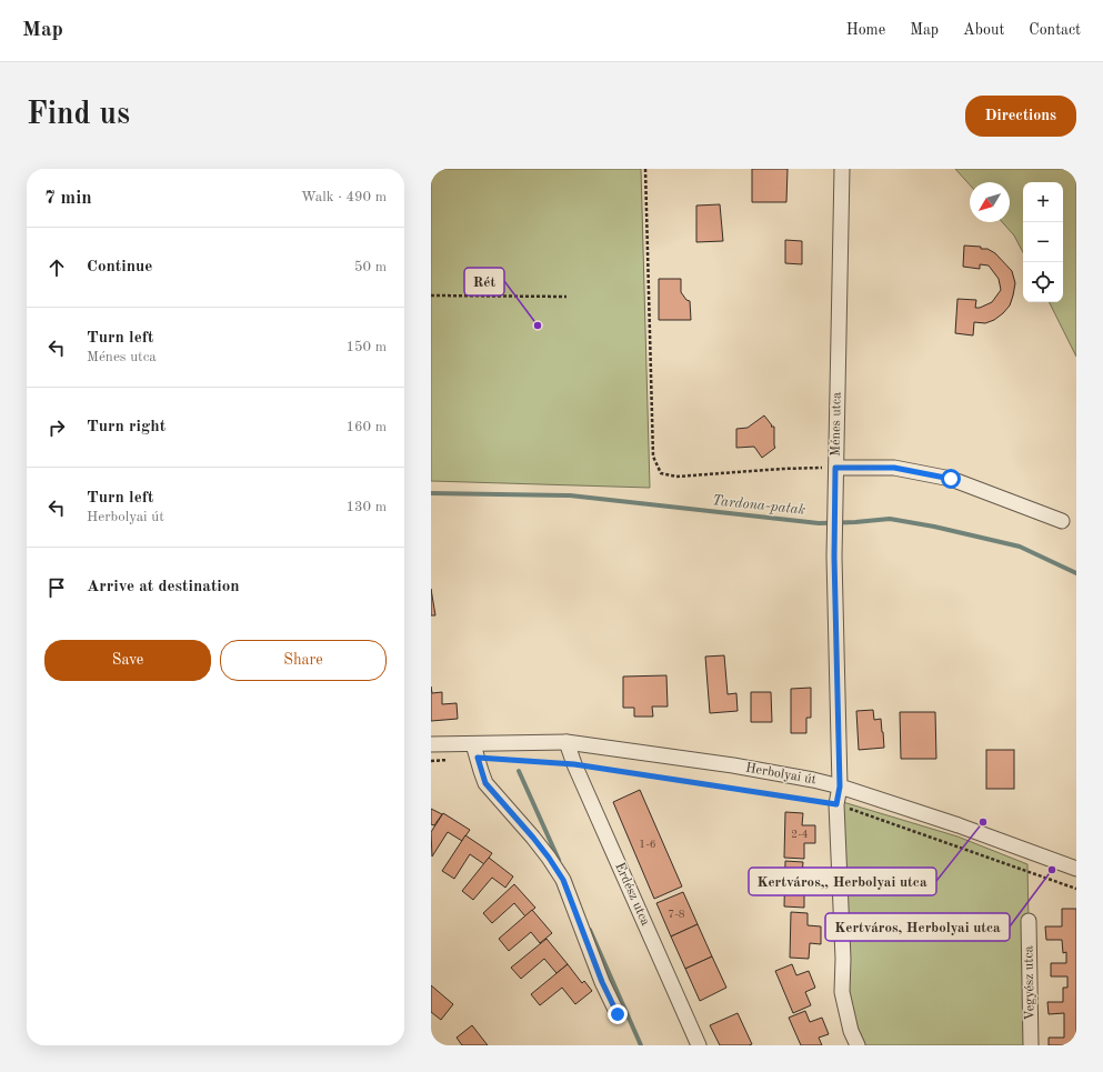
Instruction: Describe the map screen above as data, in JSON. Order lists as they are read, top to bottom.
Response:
{
  "streets": {
    "street": [
      "Ménes utca",
      "Herbolyai út",
      "Erdész utca",
      "Vegyész utca"
    ]
  },
  "crossings": [
    ["Ménes utca", "Herbolyai út"],
    ["Herbolyai út", "Erdész utca"]
  ],
  "water": ["Tardona-patak"],
  "places": ["Rét", "Kertváros,, Herbolyai utca", "Kertváros, Herbolyai utca"],
  "house_numbers": ["2-4", "1-6", "7-8"],
  "north": "bottom left",
  "page": {
    "header": "Map",
    "nav": [
      "Home",
      "Map",
      "About",
      "Contact"
    ],
    "buttons": [
      "Directions",
      ["Save", "Share"]
    ],
    "title": "Find us",
    "heading": ["7 min", "Walk · 490 m"],
    "map_buttons": ["+", "−"],
    "list": [
      ["Continue", "50 m"],
      ["Turn left", "Ménes utca", "150 m"],
      ["Turn right", "160 m"],
      ["Turn left", "Herbolyai út", "130 m"],
      "Arrive at destination"
    ]
  }
}
